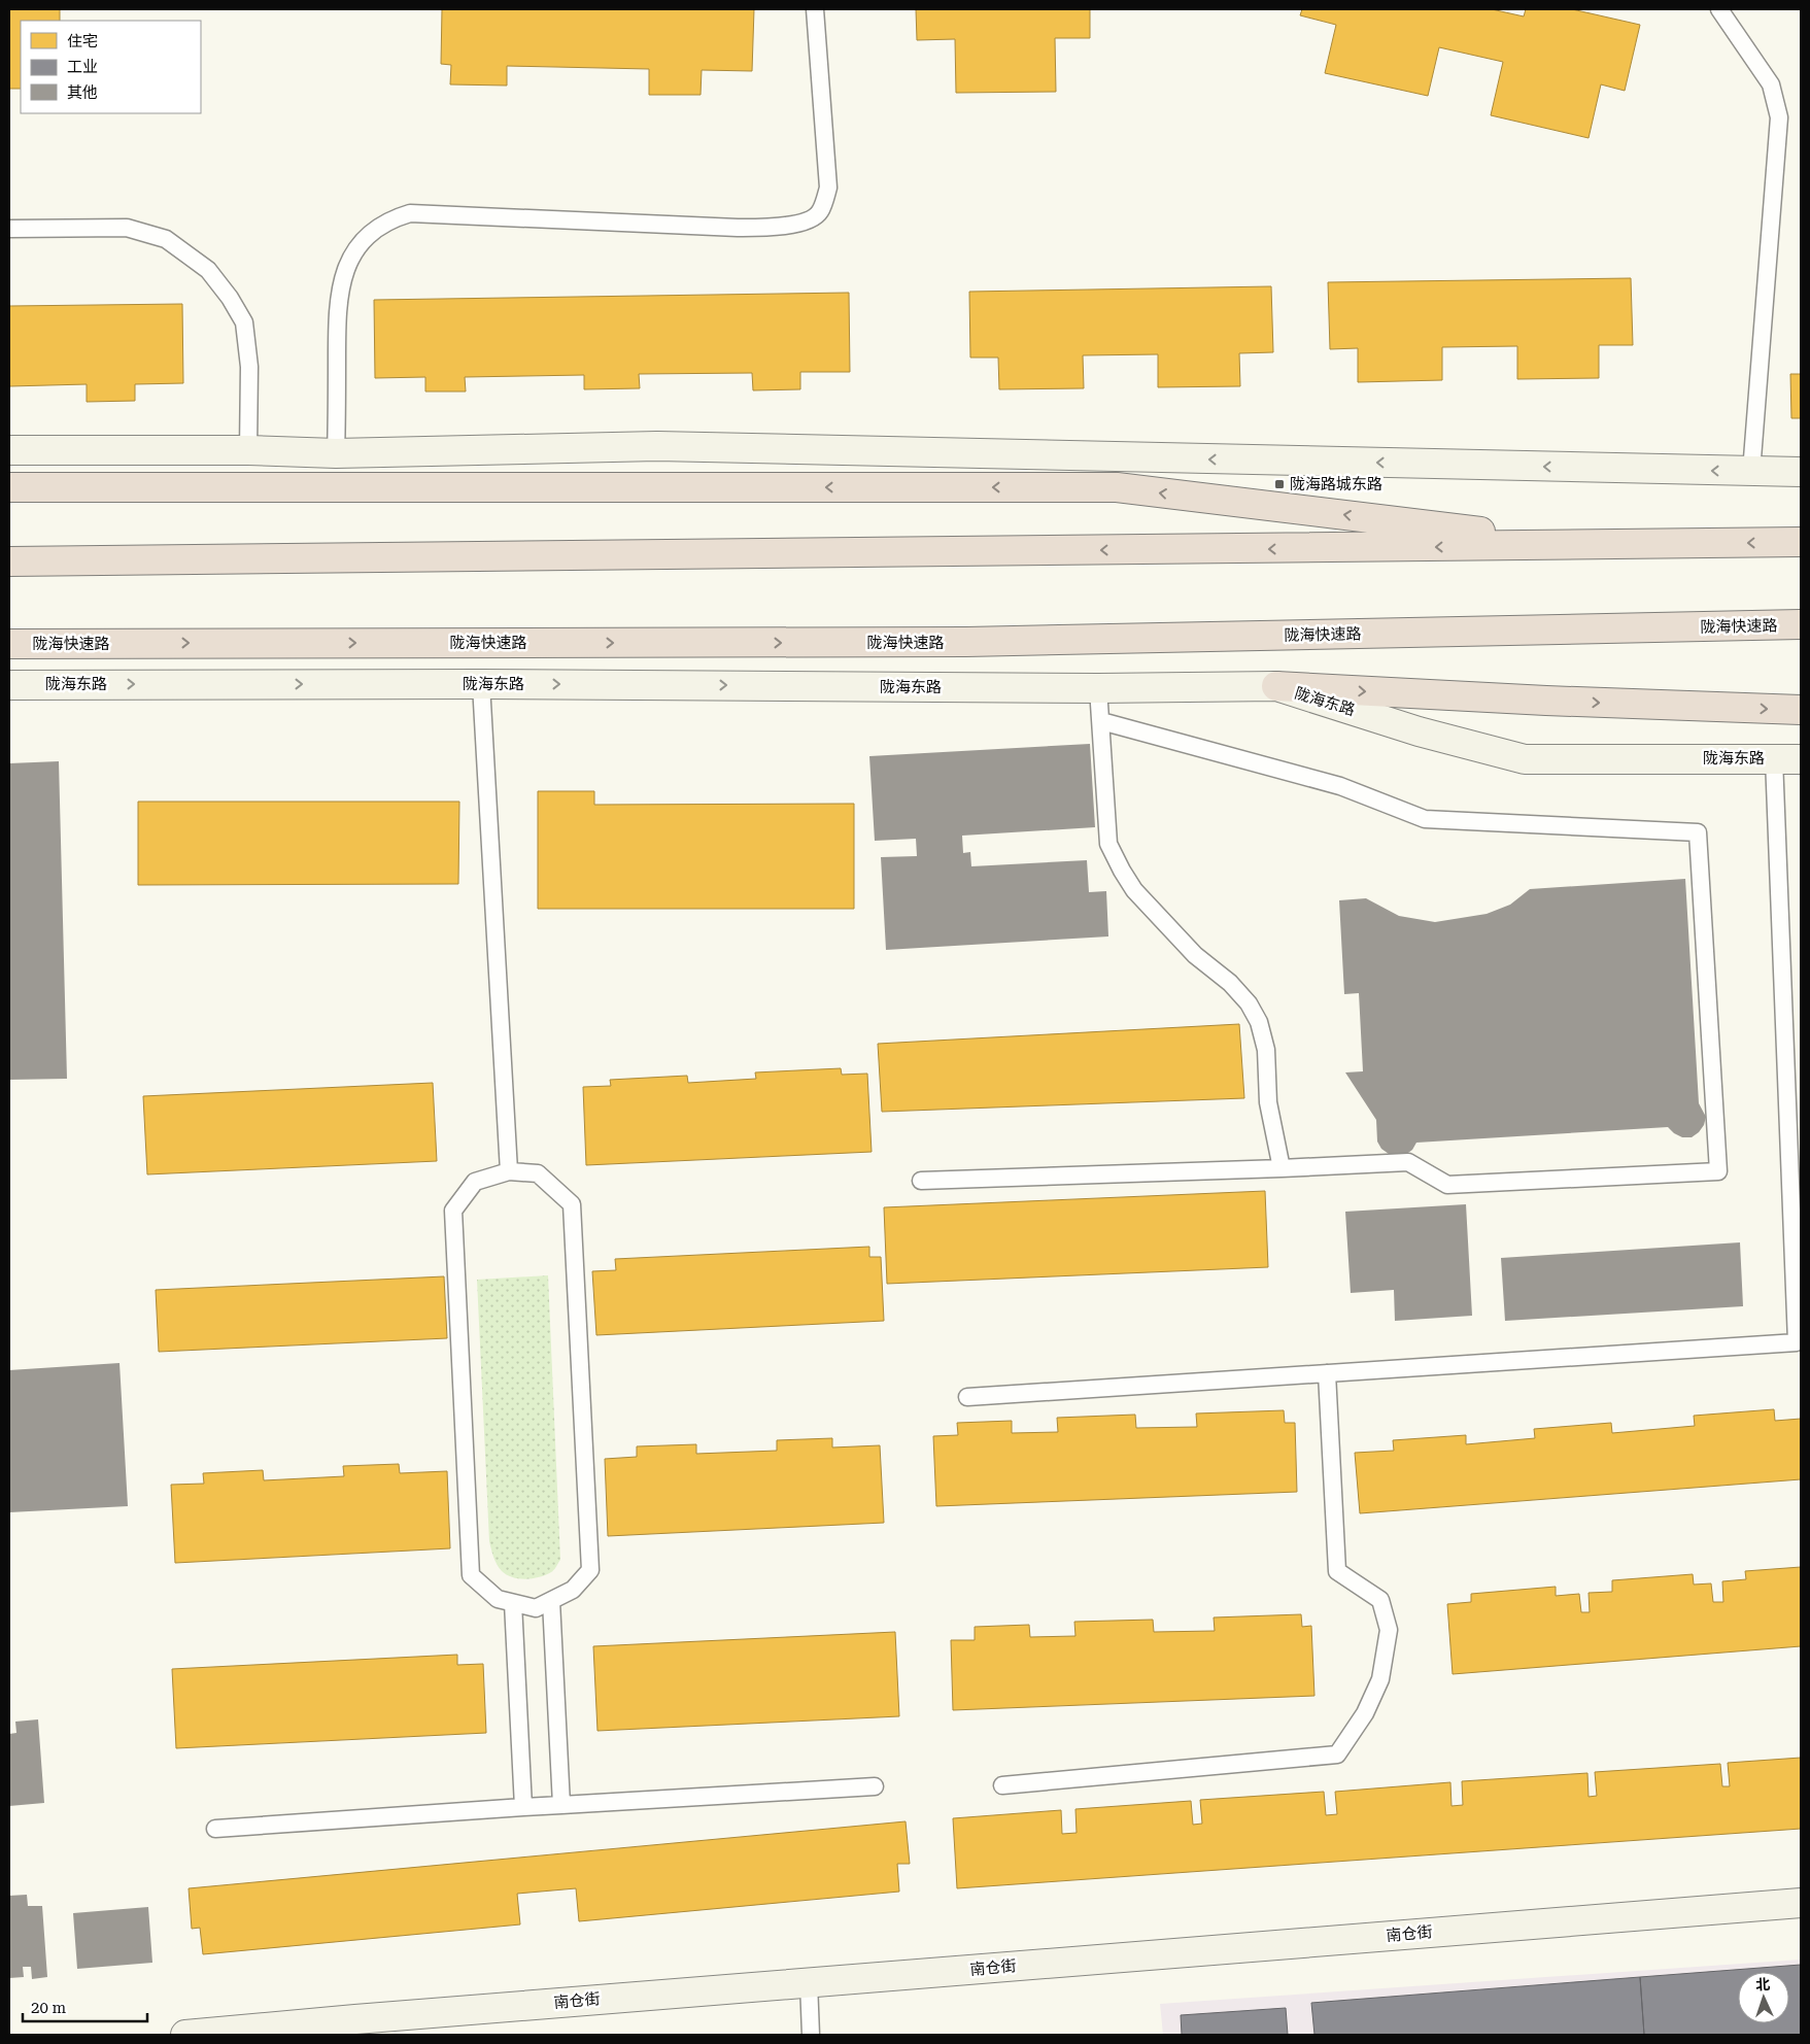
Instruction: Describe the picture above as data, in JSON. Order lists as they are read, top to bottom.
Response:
{
  "streets": {
    "highway": ["陇海快速路"],
    "street": ["陇海东路", "南仓街"]
  },
  "places": {
    "transit": ["陇海路城东路"]
  },
  "legend": ["住宅", "工业", "其他"],
  "scale_bar": "20 m",
  "north": "top"
}
